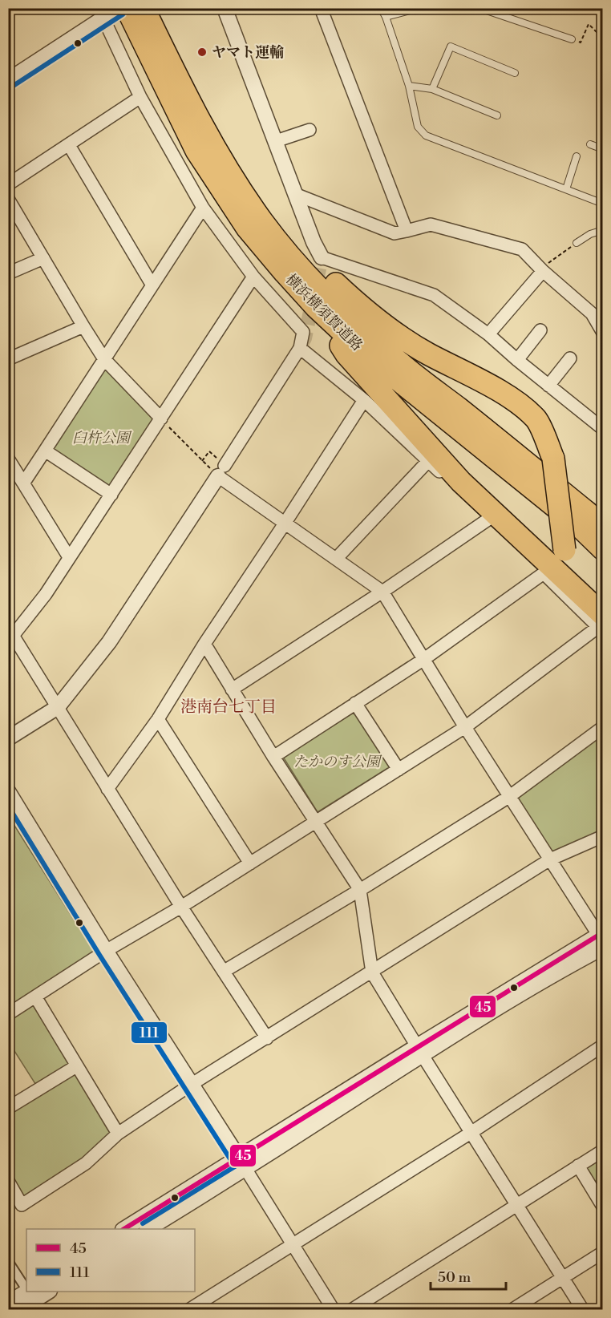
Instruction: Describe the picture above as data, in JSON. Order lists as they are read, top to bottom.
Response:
{
  "streets": {
    "highway": ["横浜横須賀道路"]
  },
  "districts": ["港南台七丁目"],
  "parks": ["臼杵公園", "たかのす公園"],
  "places": ["ヤマト運輸"],
  "lines": ["transit line 111", "transit line 45"],
  "legend": ["45", "111"],
  "scale_bar": "50 m"
}
